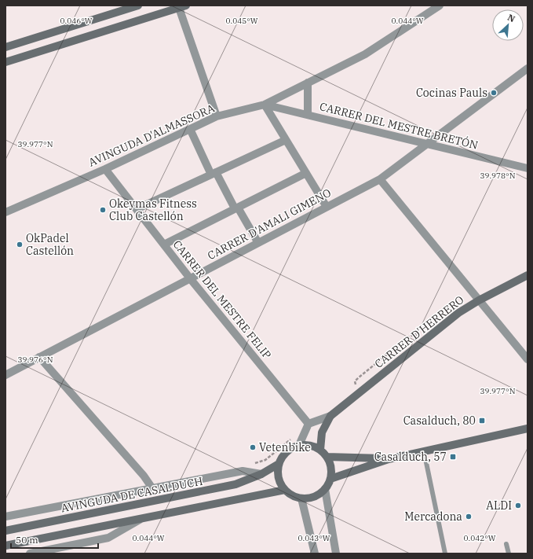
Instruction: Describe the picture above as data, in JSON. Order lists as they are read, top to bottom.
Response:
{
  "streets": {
    "main road": ["CARRER D'HERRERO", "AVINGUDA DE CASALDUCH"],
    "street": [
      "CARRER DEL MESTRE BRETÓN",
      "AVINGUDA D'ALMASSORA",
      "CARRER D'AMALI GIMENO",
      "CARRER DEL MESTRE FELIP"
    ]
  },
  "crossings": [
    ["CARRER DEL MESTRE BRETÓN", "AVINGUDA D'ALMASSORA"],
    ["CARRER DEL MESTRE BRETÓN", "CARRER D'AMALI GIMENO"],
    ["AVINGUDA D'ALMASSORA", "CARRER DEL MESTRE FELIP"],
    ["CARRER D'AMALI GIMENO", "CARRER DEL MESTRE FELIP"],
    ["CARRER DEL MESTRE FELIP", "CARRER D'HERRERO"],
    ["CARRER D'HERRERO", "AVINGUDA DE CASALDUCH"]
  ],
  "places": {
    "other": [
      "Cocinas Pauls",
      "Okeymas Fitness Club Castellón",
      "OkPadel Castellón",
      "Vetenbike",
      "ALDI",
      "Mercadona"
    ],
    "transit": ["Casalduch, 80", "Casalduch, 57"]
  },
  "scale_bar": "50 m",
  "north": "top right",
  "coordinates": [
    "0.046°W",
    "0.045°W",
    "0.044°W",
    "39.977°N",
    "39.978°N",
    "39.976°N",
    "0.043°W",
    "0.042°W"
  ]
}
